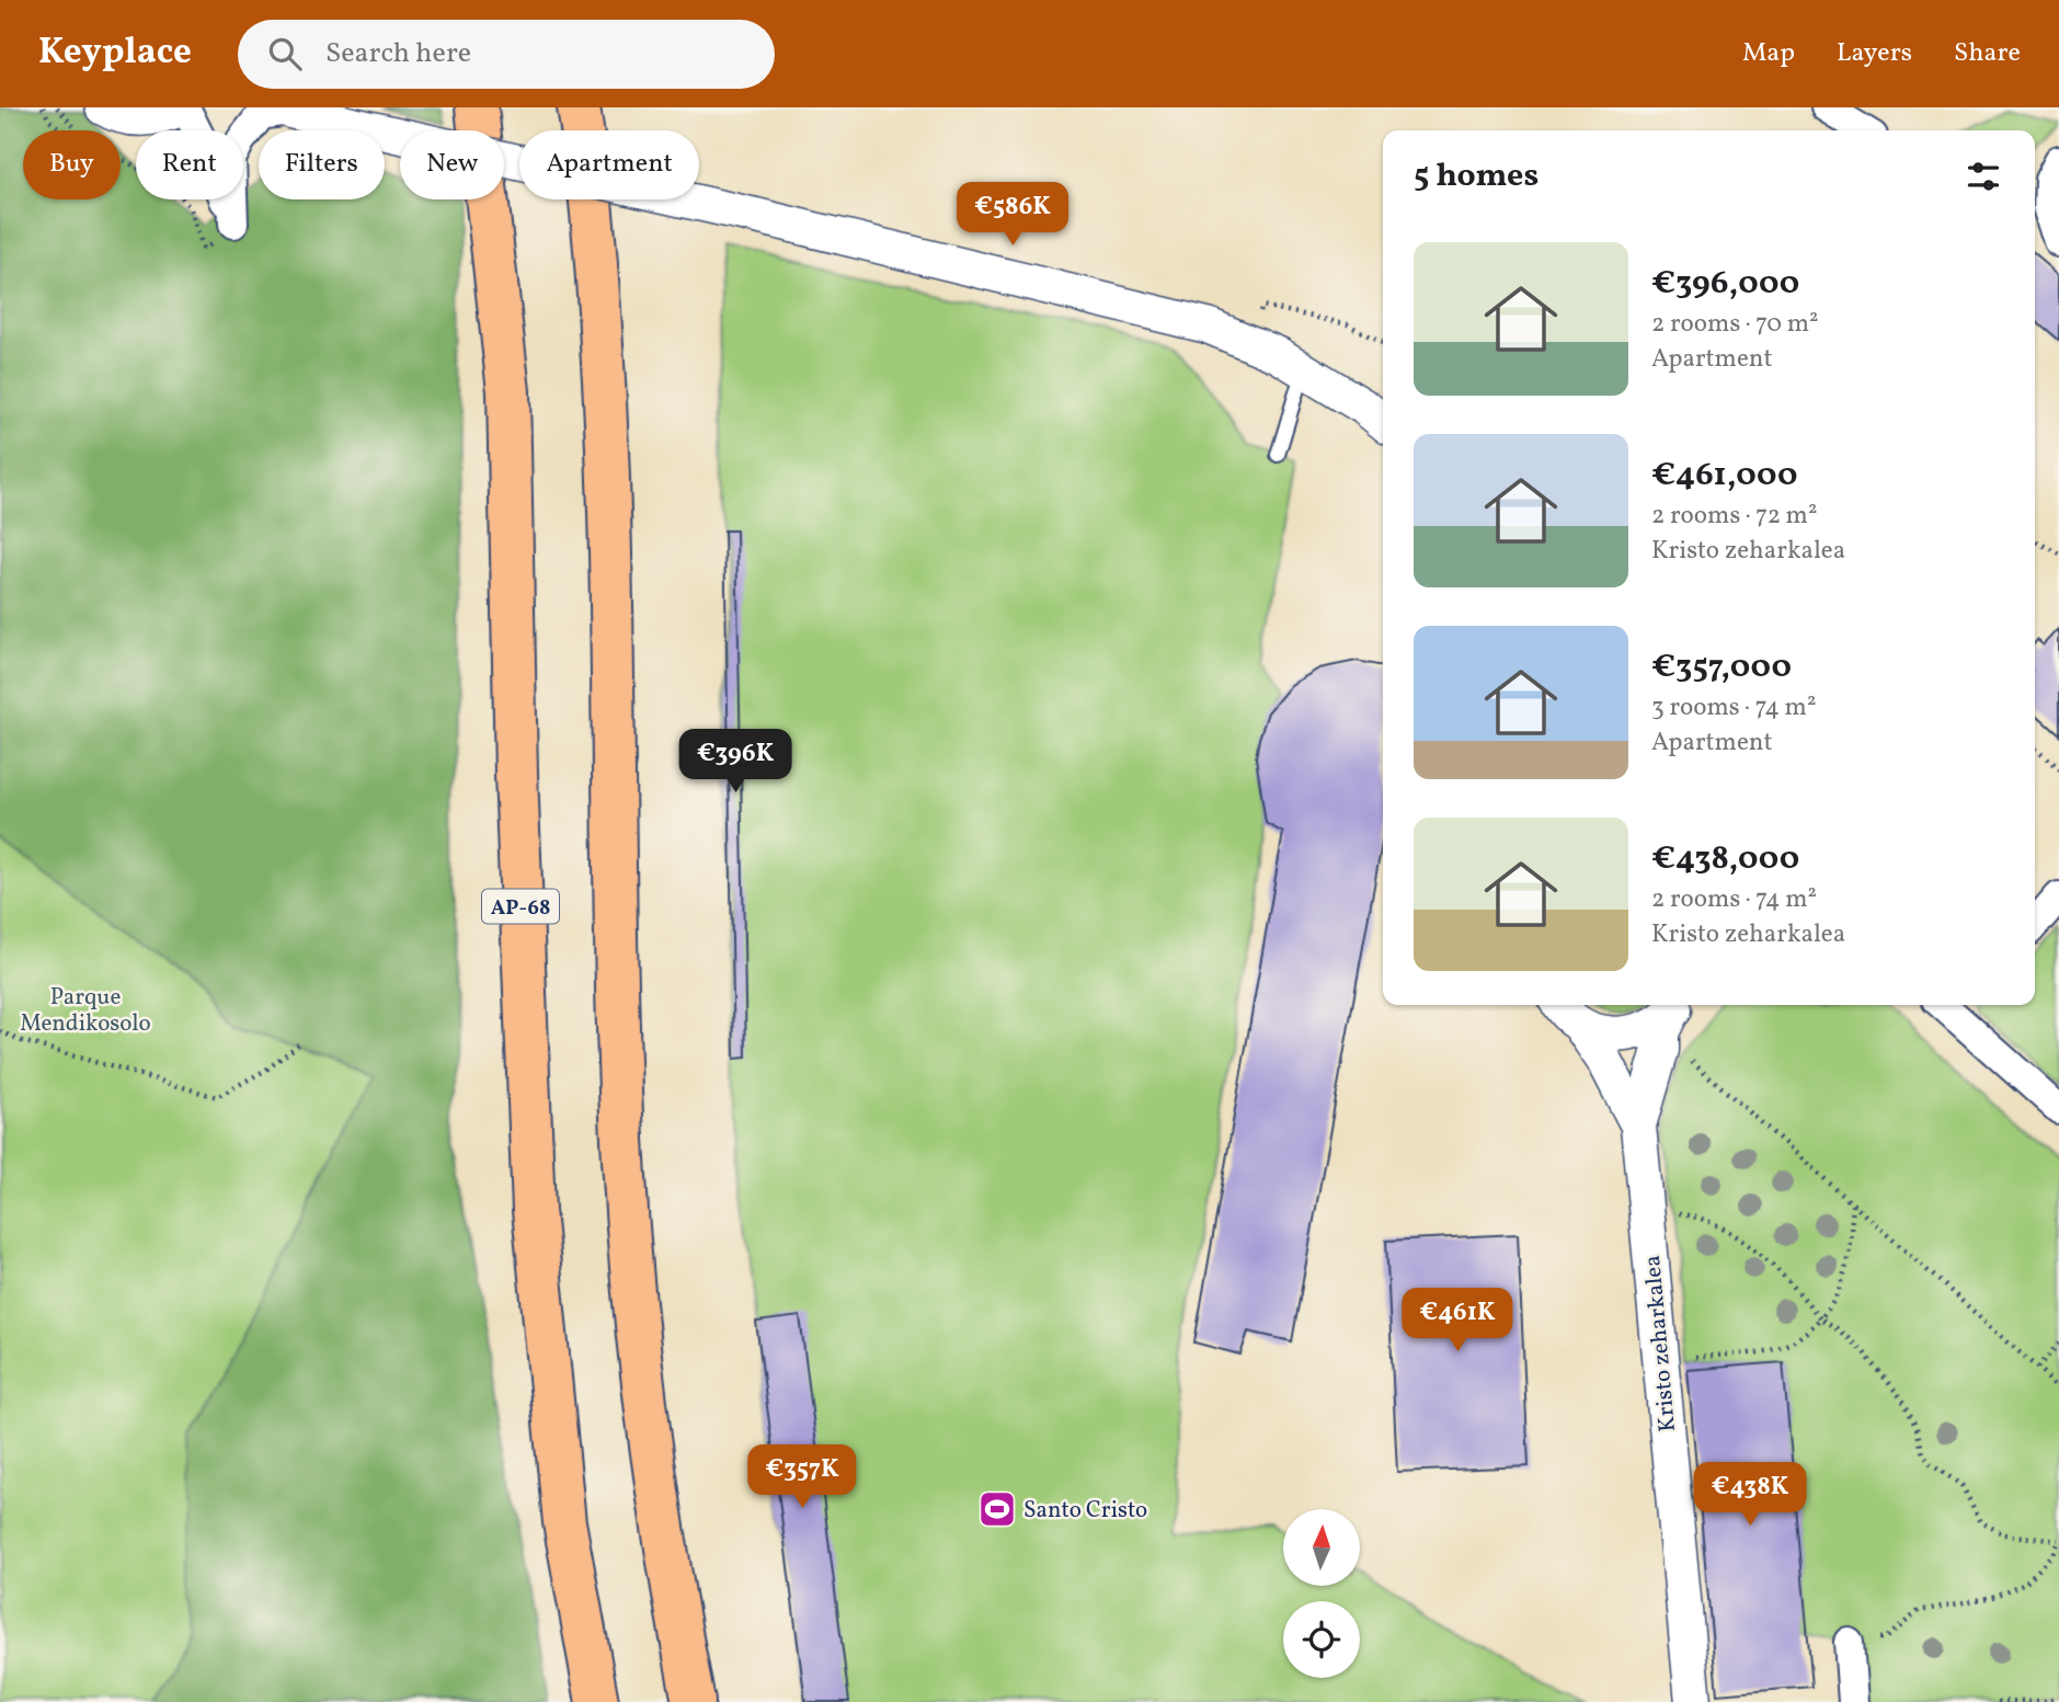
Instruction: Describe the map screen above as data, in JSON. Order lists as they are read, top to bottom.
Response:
{
  "streets": {
    "highway": ["AP-68"],
    "street": ["Kristo zeharkalea"]
  },
  "parks": ["Parque Mendikosolo"],
  "places": {
    "sports": ["Santo Cristo"]
  },
  "north": "top",
  "page": {
    "header": "Keyplace",
    "search": "Search here",
    "nav": ["Map", "Layers", "Share"],
    "chip": [
      "Buy",
      "Rent",
      "Filters",
      "New",
      "Apartment"
    ],
    "heading": "5 homes",
    "price": [
      "€586K",
      "€396K",
      "€461K",
      "€357K",
      "€438K"
    ],
    "list": [
      {
        "name": "€396,000",
        "note": "2 rooms · 70 m² · Apartment"
      },
      {
        "name": "€461,000",
        "note": "2 rooms · 72 m² · Kristo zeharkalea"
      },
      {
        "name": "€357,000",
        "note": "3 rooms · 74 m² · Apartment"
      },
      {
        "name": "€438,000",
        "note": "2 rooms · 74 m² · Kristo zeharkalea"
      }
    ]
  }
}
